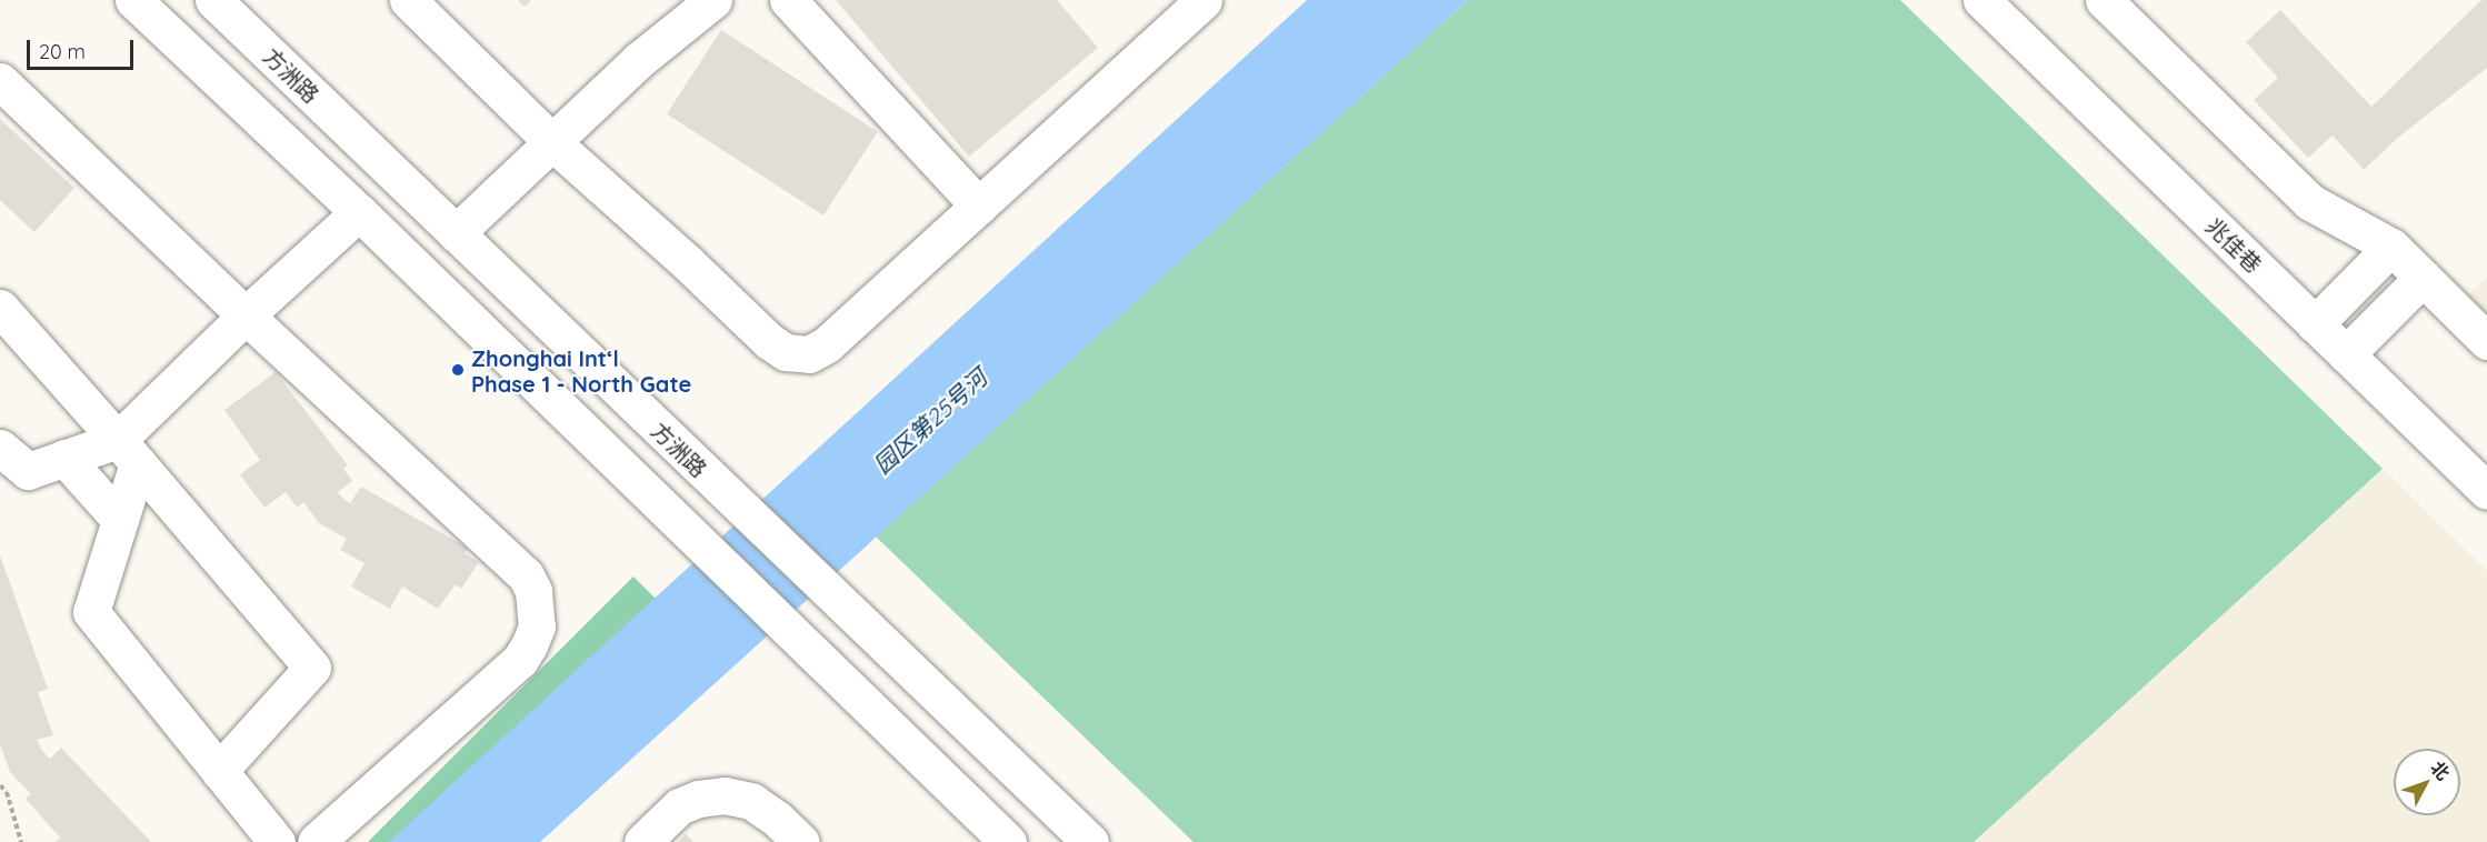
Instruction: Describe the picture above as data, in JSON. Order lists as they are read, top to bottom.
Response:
{
  "streets": {
    "street": ["方洲路", "兆佳巷"]
  },
  "water": ["园区第25号河"],
  "places": ["Zhonghai Int‘l Phase 1 - North Gate"],
  "scale_bar": "20 m",
  "north": "top right"
}
